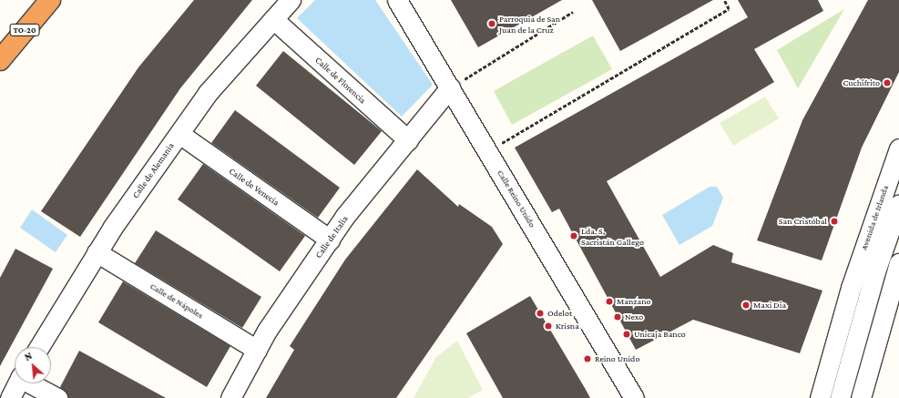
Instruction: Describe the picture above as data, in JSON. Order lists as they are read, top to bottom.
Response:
{
  "streets": {
    "highway": ["TO-20"],
    "street": [
      "Calle de Florencia",
      "Calle de Alemania",
      "Calle de Venecia",
      "Calle Reino Unido",
      "Avenida de Irlanda",
      "Calle de Italia",
      "Calle de Nápoles"
    ]
  },
  "crossings": [
    ["Calle de Florencia", "Calle de Alemania"],
    ["Calle de Florencia", "Calle de Italia"],
    ["Calle de Alemania", "Calle de Venecia"],
    ["Calle de Alemania", "Calle de Nápoles"],
    ["Calle de Venecia", "Calle de Italia"],
    ["Calle Reino Unido", "Calle de Italia"],
    ["Calle de Italia", "Calle de Nápoles"]
  ],
  "places": [
    "Parroquia de San Juan de la Cruz",
    "Cuchifrito",
    "San Cristóbal",
    "Lda. S. Sacristán Gallego",
    "Manzano",
    "Maxi Dia",
    "Odelot",
    "Nexo",
    "Krisna",
    "Unicaja Banco",
    "Reino Unido"
  ],
  "north": "top left"
}
